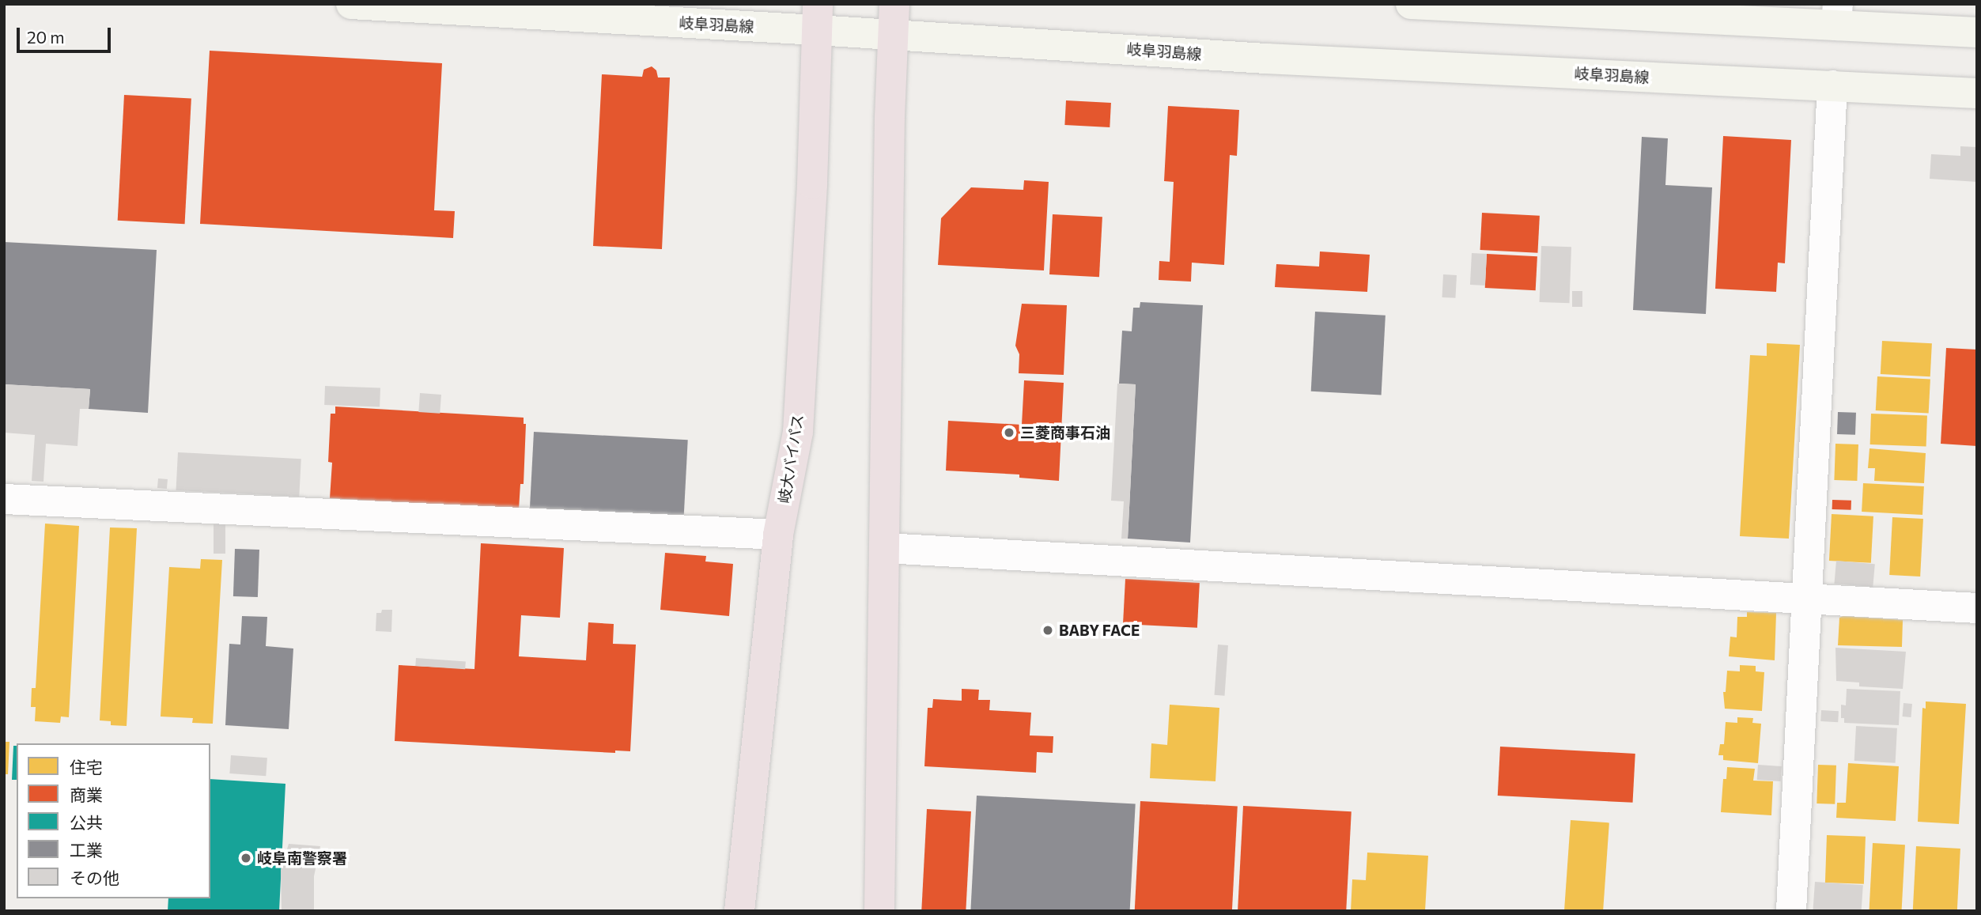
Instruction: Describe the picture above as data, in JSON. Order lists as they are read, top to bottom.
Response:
{
  "streets": {
    "highway": ["岐大バイパス"],
    "main road": ["岐阜羽島線"]
  },
  "crossings": [
    ["岐阜羽島線", "岐大バイパス"]
  ],
  "places": ["三菱商事石油", "BABY FACE", "岐阜南警察署"],
  "legend": [
    "住宅",
    "商業",
    "公共",
    "工業",
    "その他"
  ],
  "scale_bar": "20 m"
}
